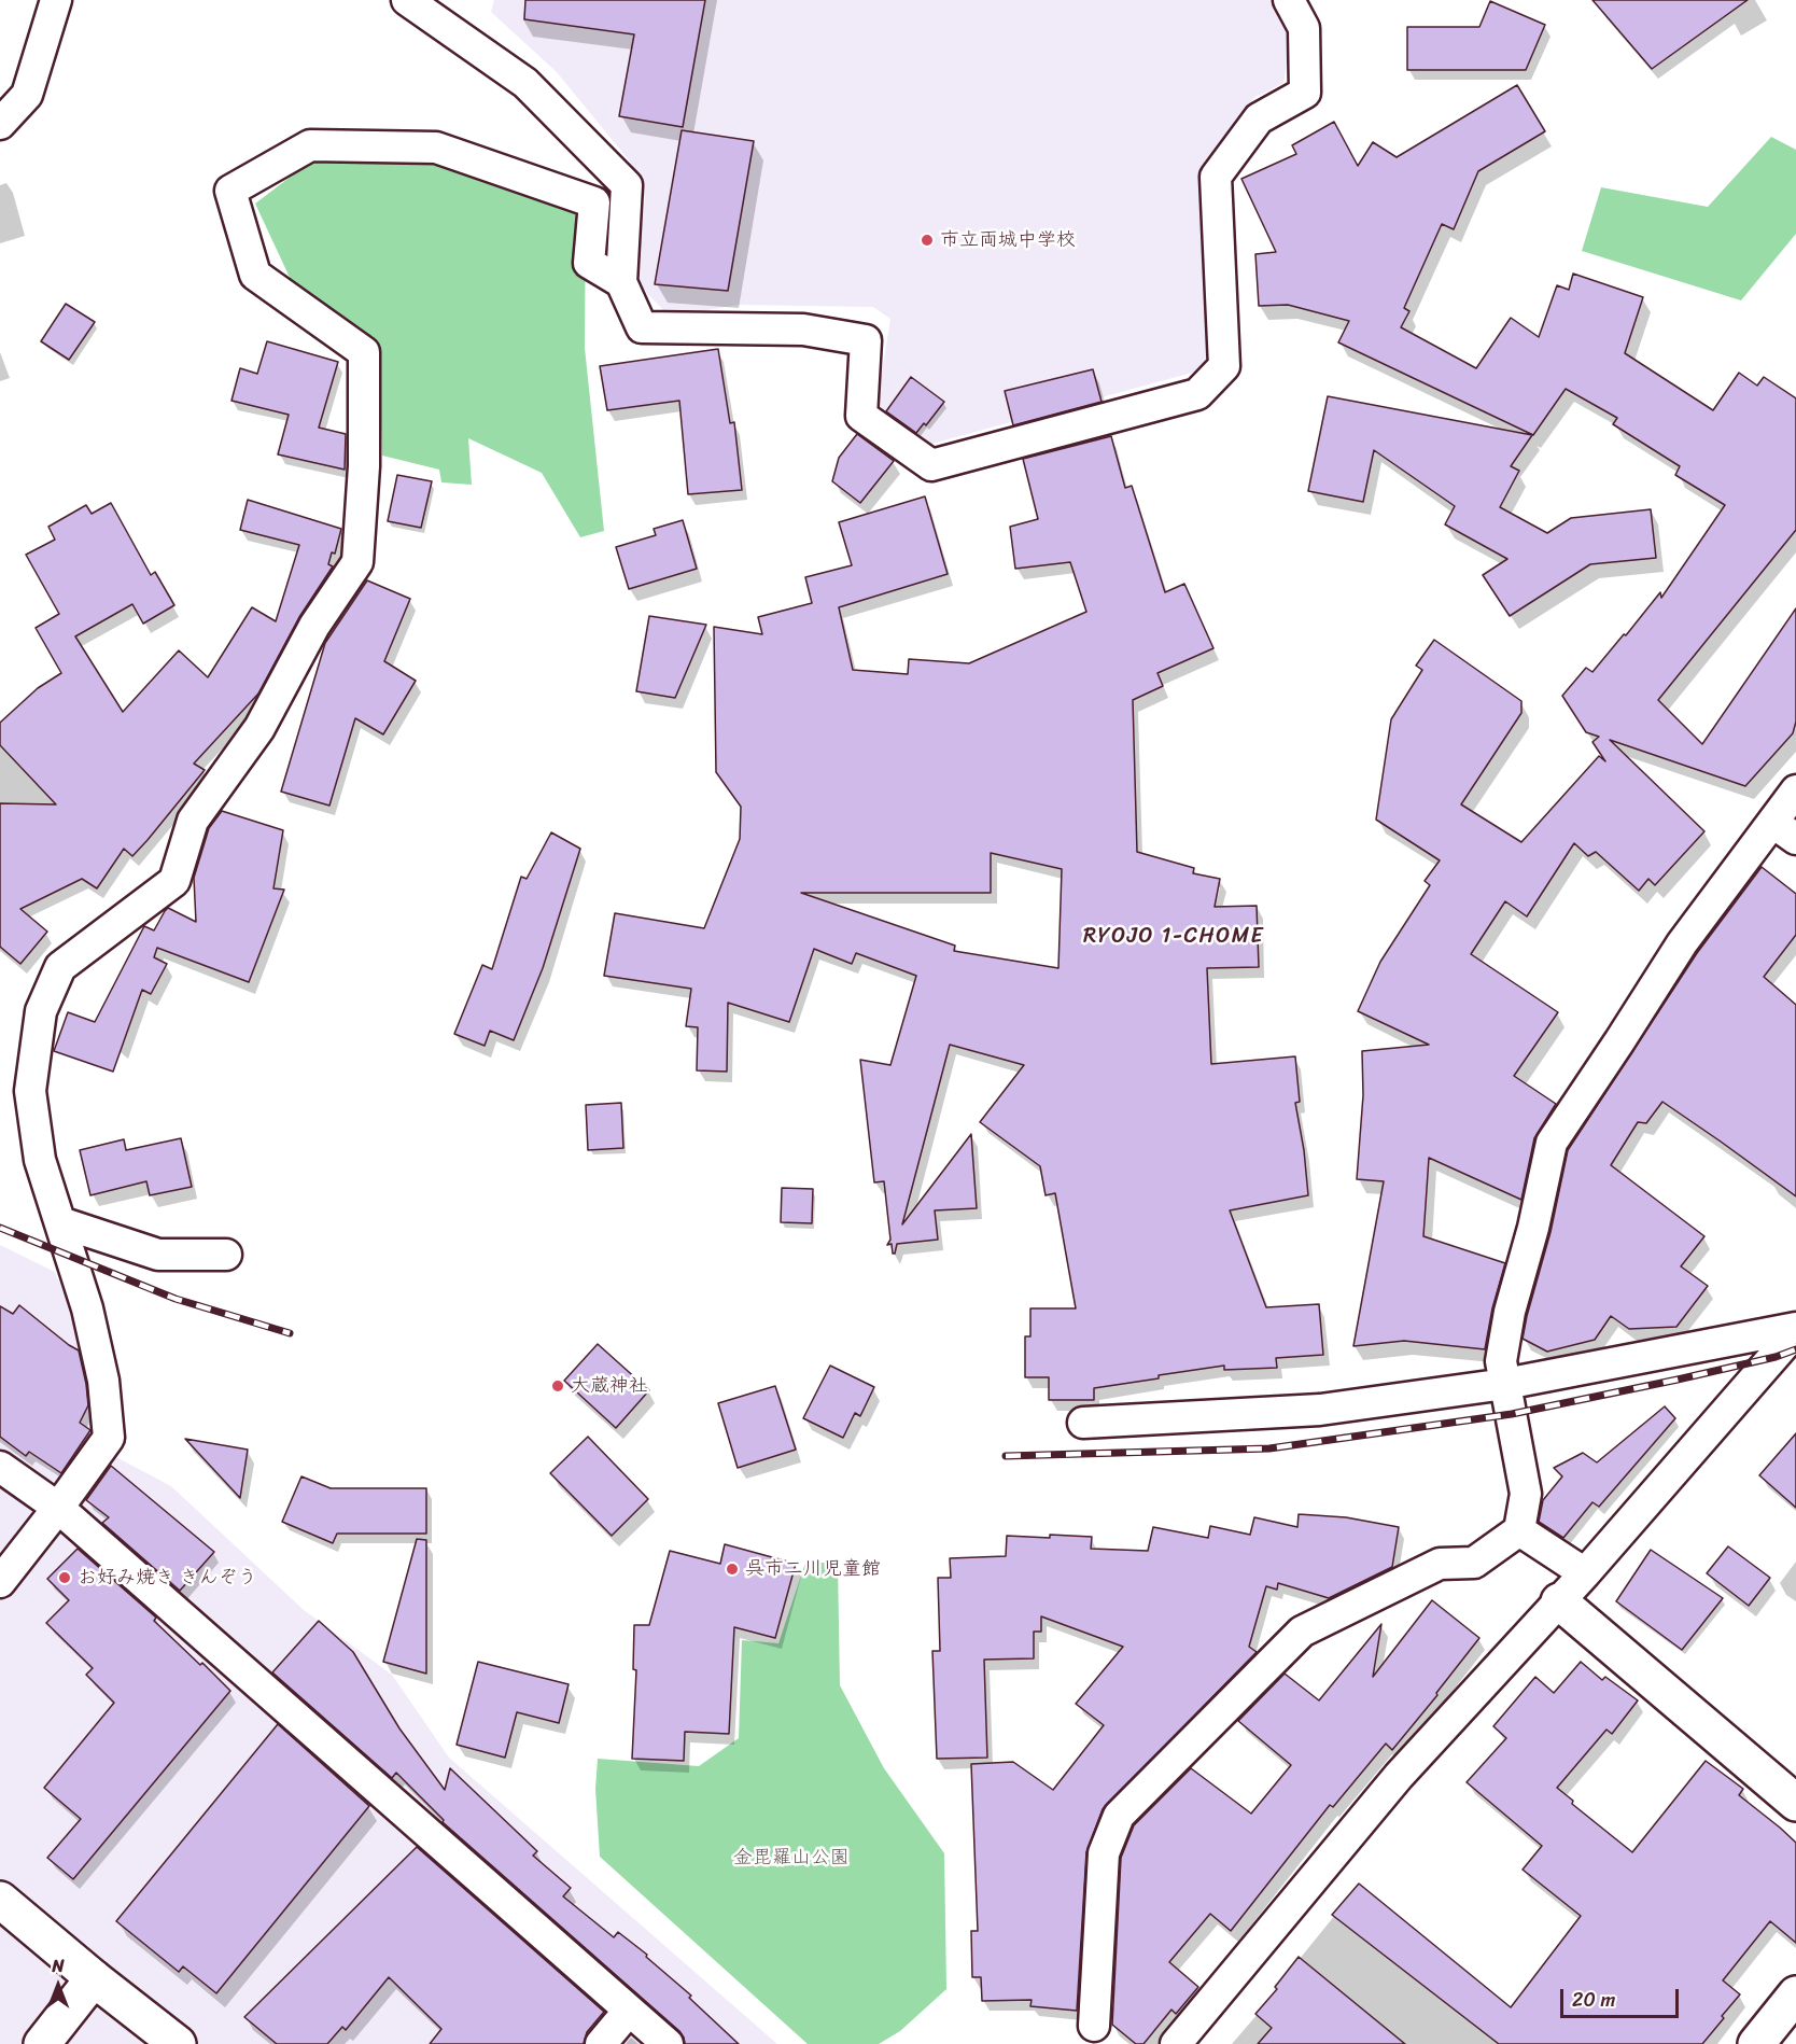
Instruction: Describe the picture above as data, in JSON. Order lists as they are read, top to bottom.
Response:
{
  "districts": ["RYOJO 1-CHOME"],
  "parks": ["金毘羅山公園"],
  "places": [
    "市立両城中学校",
    "大蔵神社",
    "呉市二川児童館",
    "お好み焼き きんぞう"
  ],
  "scale_bar": "20 m",
  "north": "top"
}
